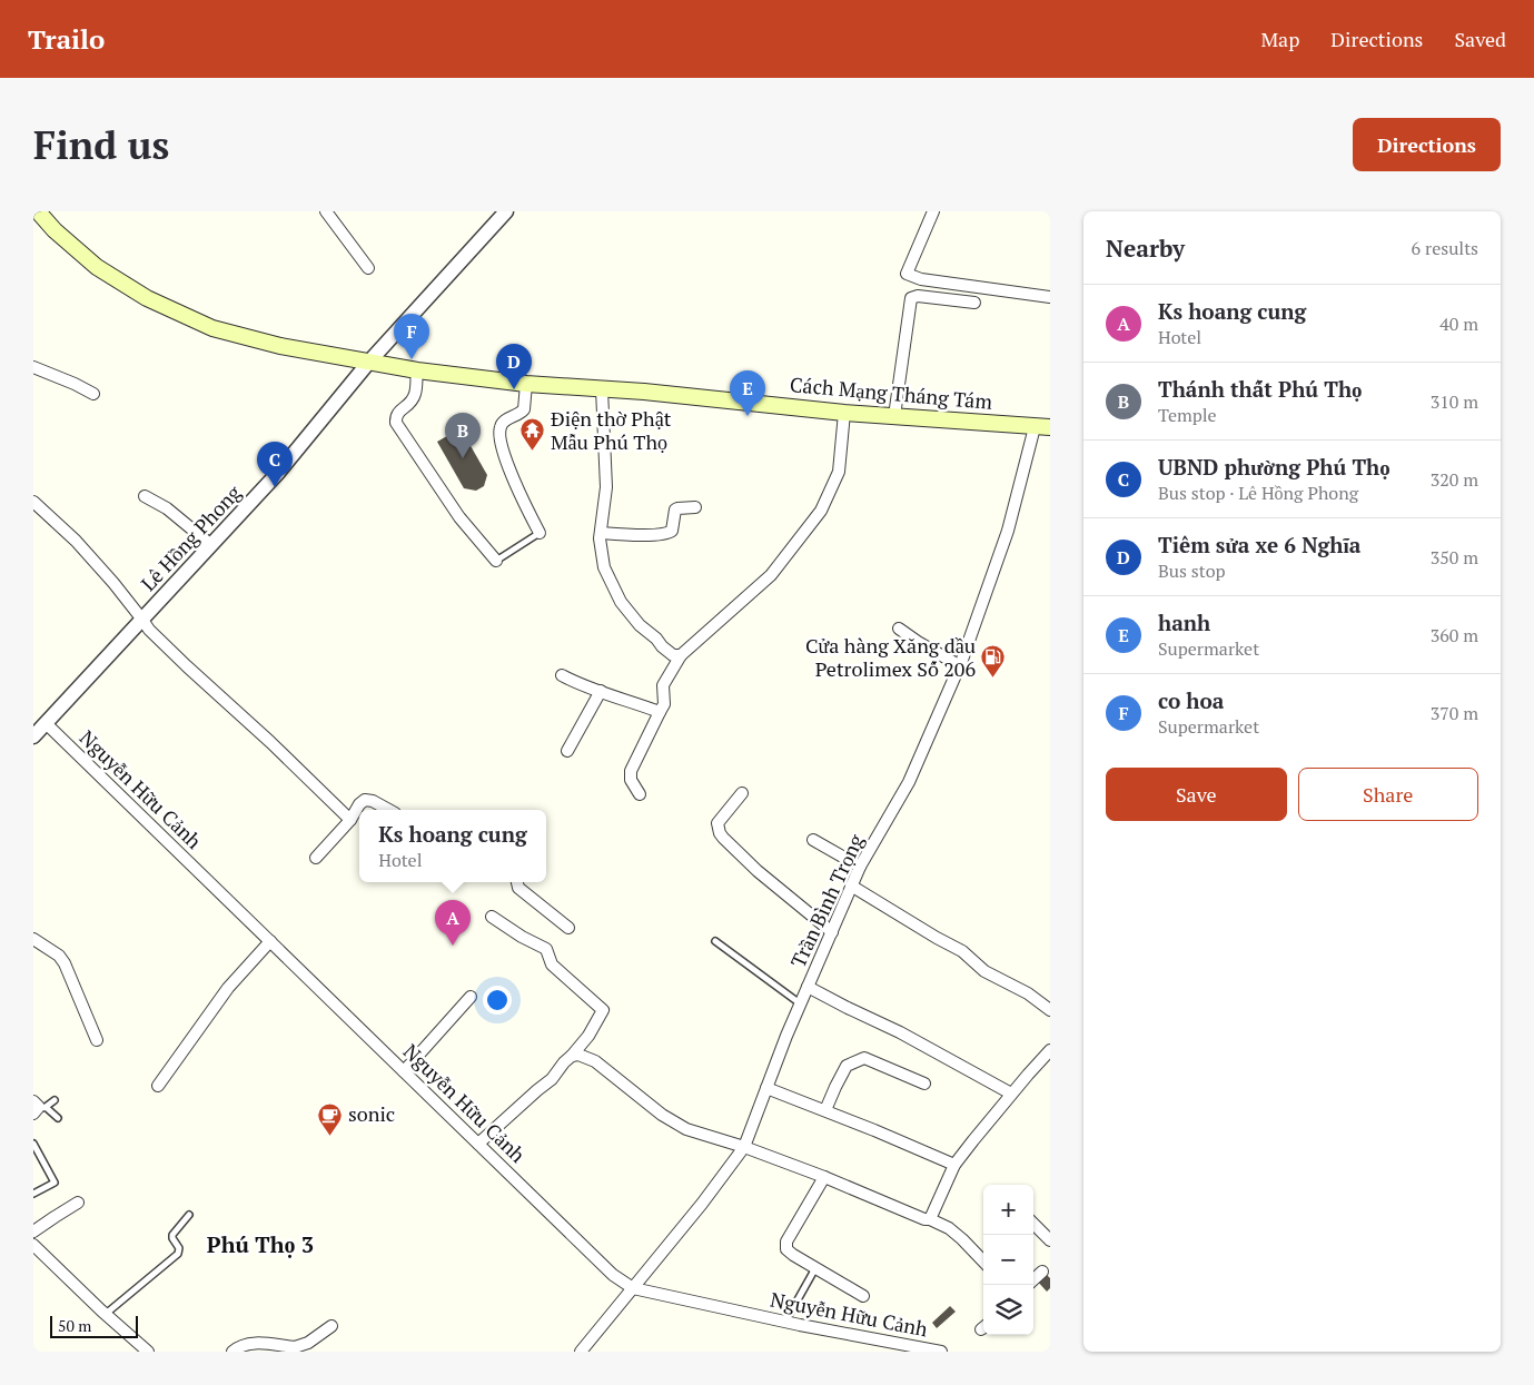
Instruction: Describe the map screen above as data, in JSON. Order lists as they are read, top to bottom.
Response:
{
  "streets": {
    "main road": ["Cách Mạng Tháng Tám"],
    "street": ["Lê Hồng Phong", "Nguyễn Hữu Cảnh", "Trần Bình Trọng"]
  },
  "crossings": [
    ["Cách Mạng Tháng Tám", "Lê Hồng Phong"],
    ["Cách Mạng Tháng Tám", "Trần Bình Trọng"],
    ["Lê Hồng Phong", "Nguyễn Hữu Cảnh"],
    ["Nguyễn Hữu Cảnh", "Trần Bình Trọng"]
  ],
  "districts": ["Phú Thọ 3"],
  "places": {
    "temple": ["Điện thờ Phật Mẫu Phú Thọ"],
    "fuel station": ["Cửa hàng Xăng dầu Petrolimex Số 206"],
    "cafe": ["sonic"]
  },
  "scale_bar": "50 m",
  "page": {
    "header": "Trailo",
    "nav": ["Map", "Directions", "Saved"],
    "buttons": [
      "Directions",
      ["Save", "Share"]
    ],
    "title": "Find us",
    "heading": ["Nearby", "6 results"],
    "list": [
      {
        "mark": "A",
        "name": "Ks hoang cung",
        "note": "Hotel",
        "value": "40 m"
      },
      {
        "mark": "B",
        "name": "Thánh thất Phú Thọ",
        "note": "Temple",
        "value": "310 m"
      },
      {
        "mark": "C",
        "name": "UBND phường Phú Thọ",
        "note": "Bus stop · Lê Hồng Phong",
        "value": "320 m"
      },
      {
        "mark": "D",
        "name": "Tiêm sửa xe 6 Nghĩa",
        "note": "Bus stop",
        "value": "350 m"
      },
      {
        "mark": "E",
        "name": "hanh",
        "note": "Supermarket",
        "value": "360 m"
      },
      {
        "mark": "F",
        "name": "co hoa",
        "note": "Supermarket",
        "value": "370 m"
      }
    ],
    "pins": [
      "F",
      "D",
      "E",
      "B",
      "C",
      "A"
    ],
    "popup": ["Ks hoang cung", "Hotel"],
    "map_buttons": ["+", "−"],
    "scale": "50 m"
  }
}
